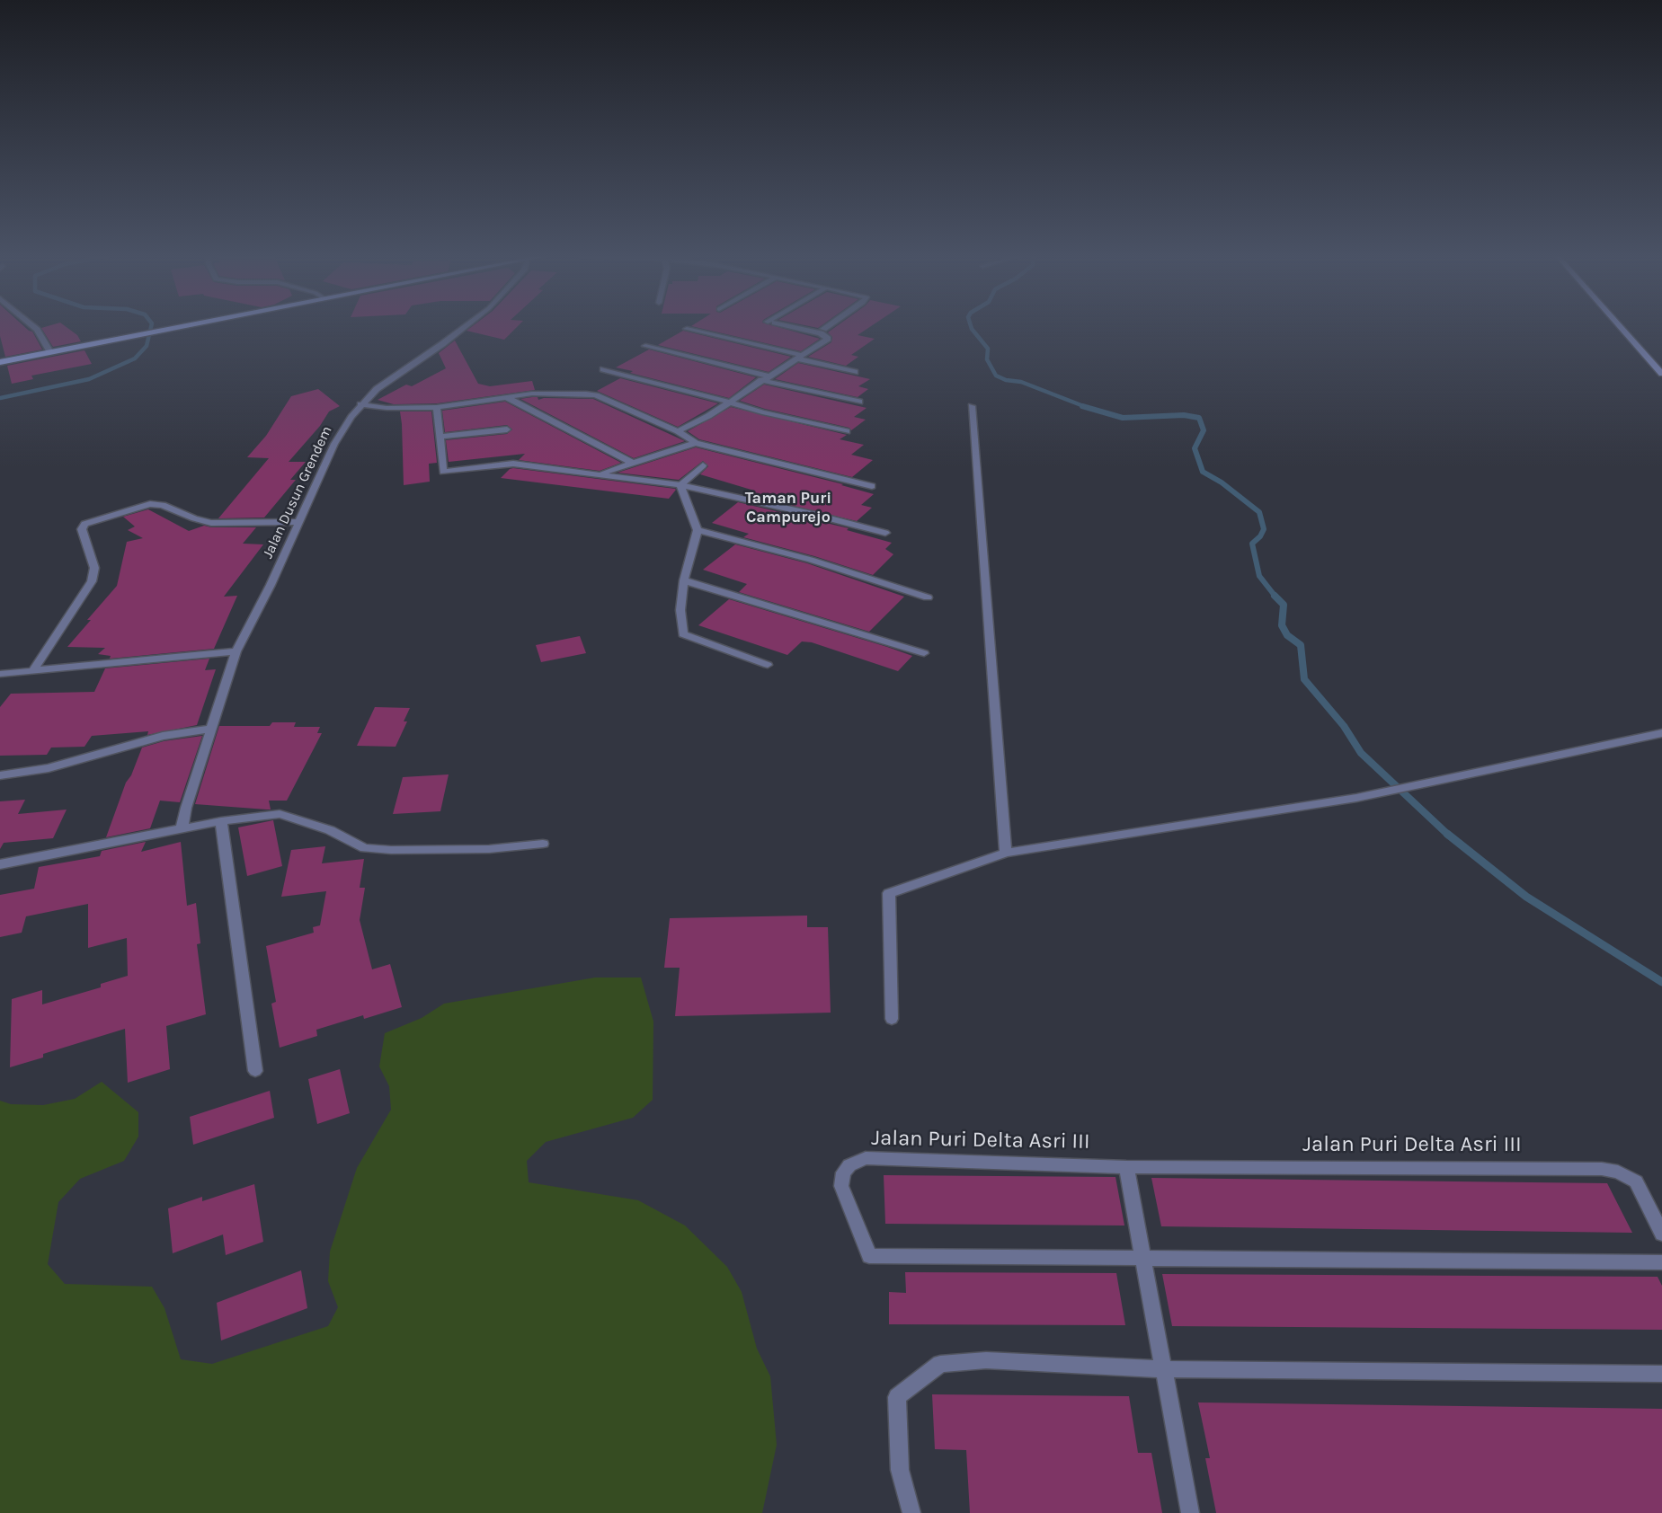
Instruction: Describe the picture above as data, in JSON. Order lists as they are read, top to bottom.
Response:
{
  "streets": {
    "street": ["Jalan Dusun Grendem", "Jalan Puri Delta Asri III"]
  },
  "districts": ["Taman Puri Campurejo"]
}
